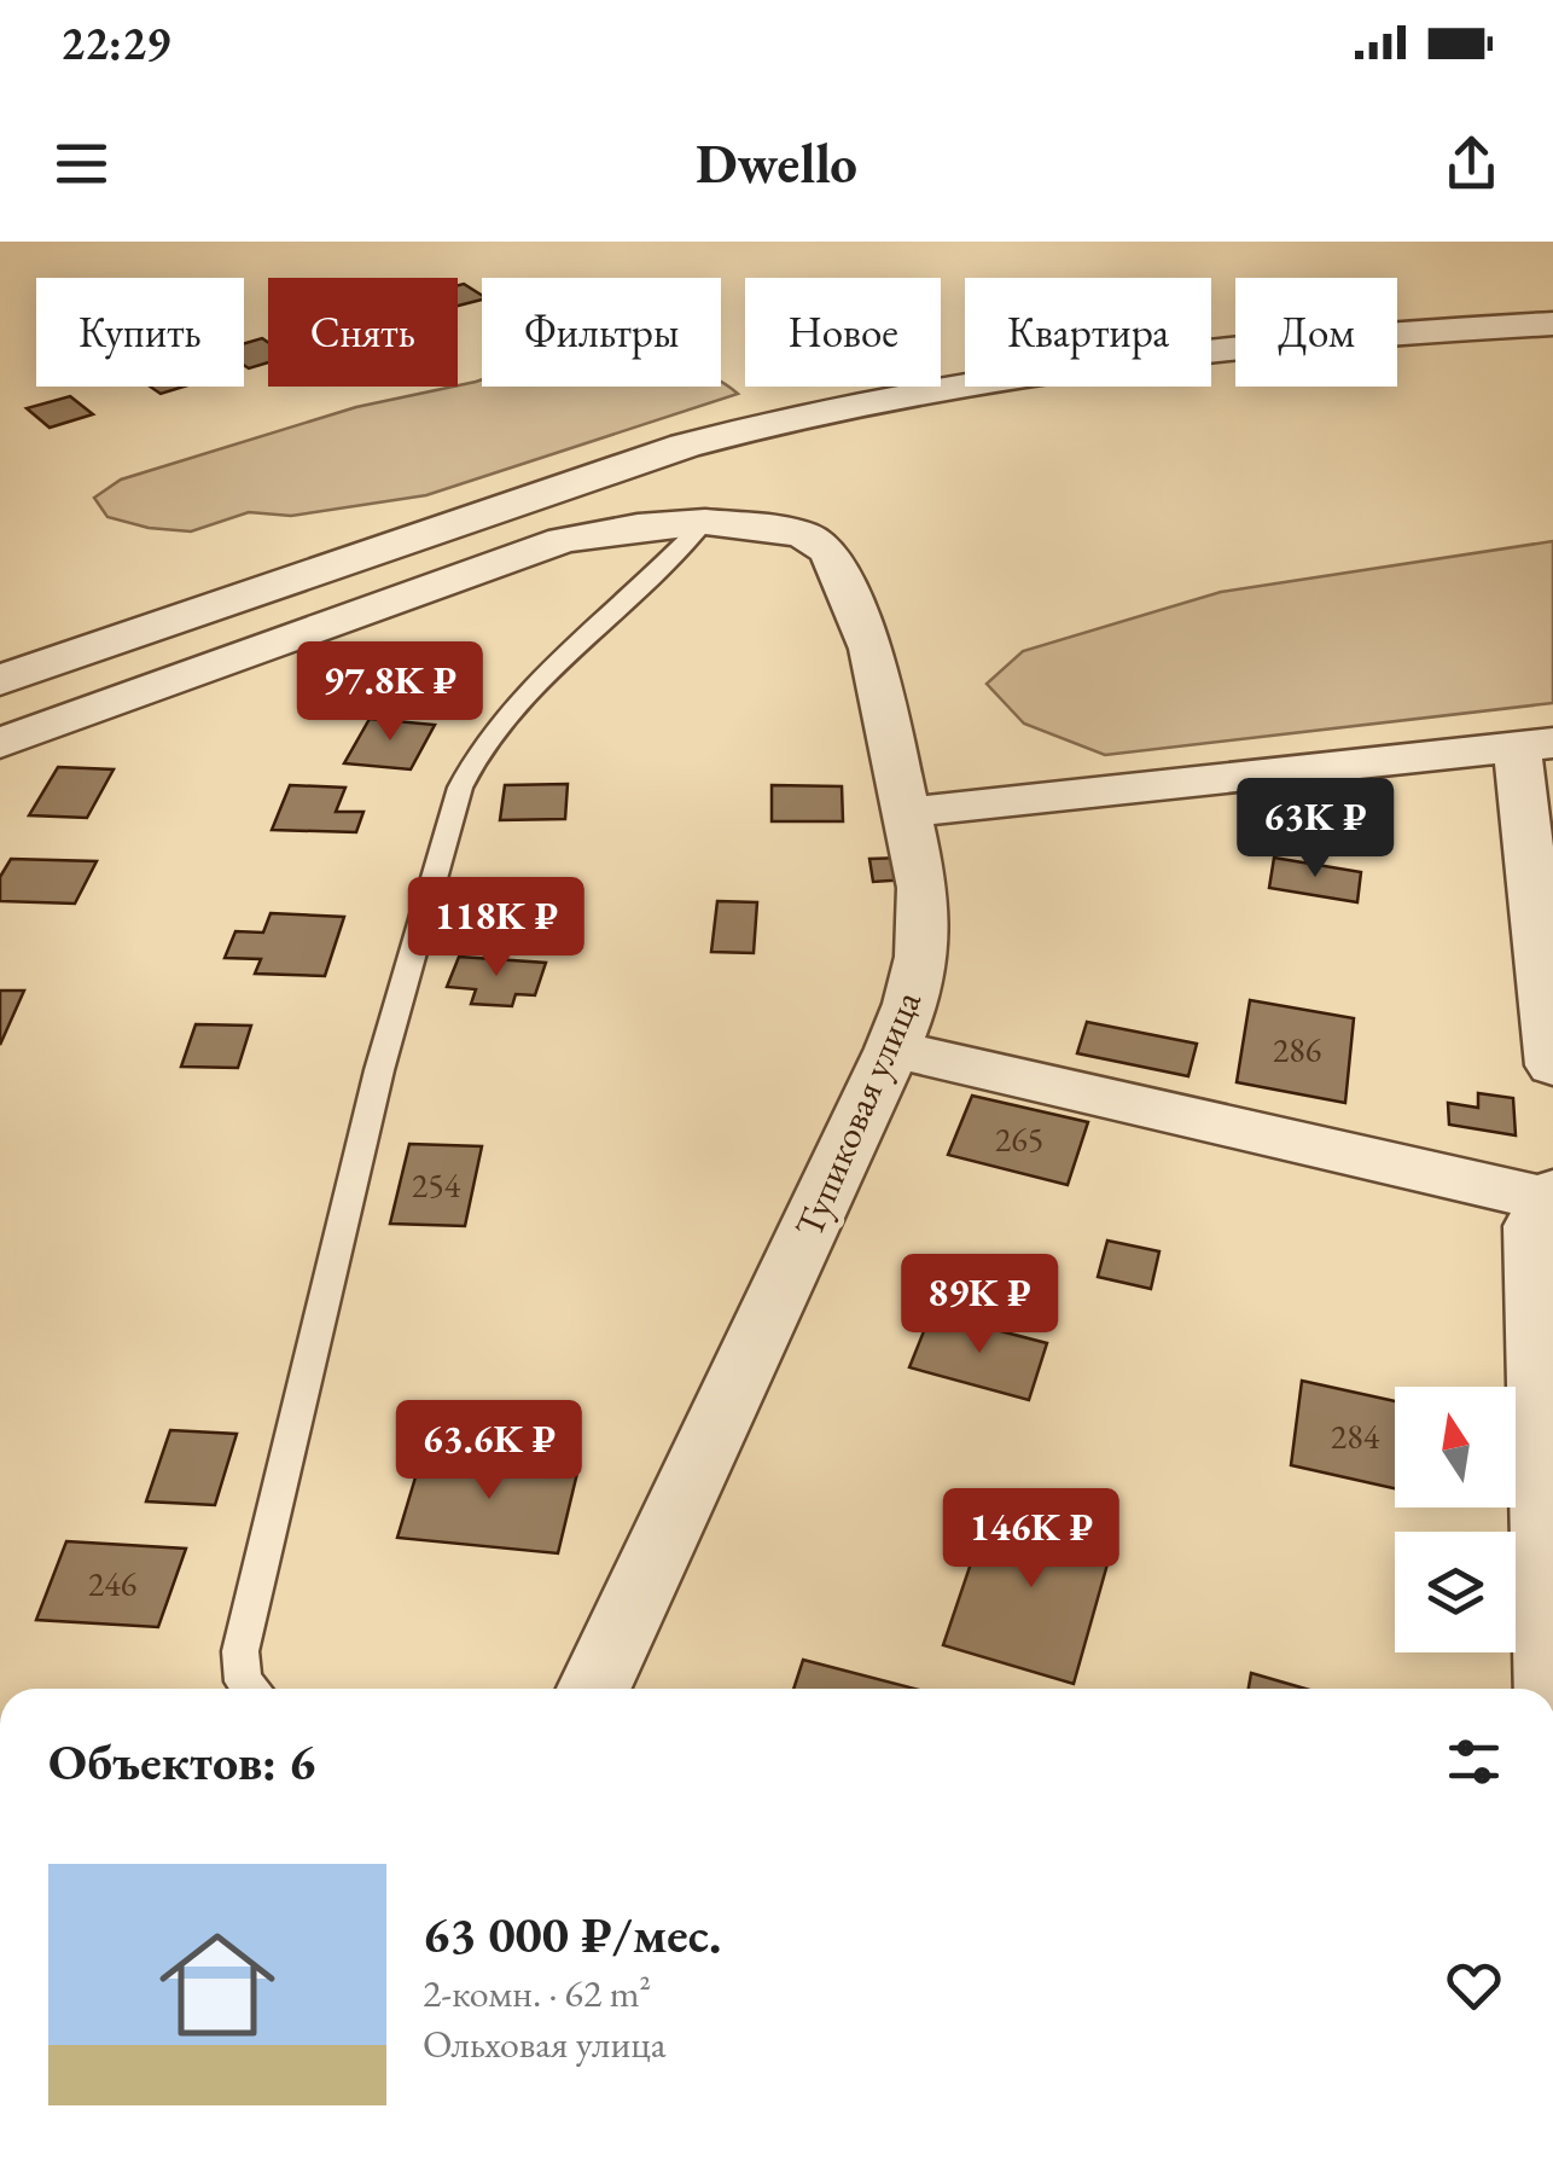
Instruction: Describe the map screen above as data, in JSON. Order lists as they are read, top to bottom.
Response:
{
  "streets": {
    "street": ["Тупиковая улица"]
  },
  "house_numbers": [
    "286",
    "265",
    "254",
    "284",
    "246"
  ],
  "north": "top",
  "page": {
    "status": "22:29",
    "header": "Dwello",
    "chip": [
      "Купить",
      "Снять",
      "Фильтры",
      "Новое",
      "Квартира",
      "Дом"
    ],
    "price": [
      "97.8K ₽",
      "63K ₽",
      "118K ₽",
      "89K ₽",
      "63.6K ₽",
      "146K ₽"
    ],
    "heading": "Объектов: 6",
    "list": [
      {
        "name": "63 000 ₽/мес.",
        "note": "2-комн. · 62 m² · Ольховая улица"
      }
    ]
  }
}
